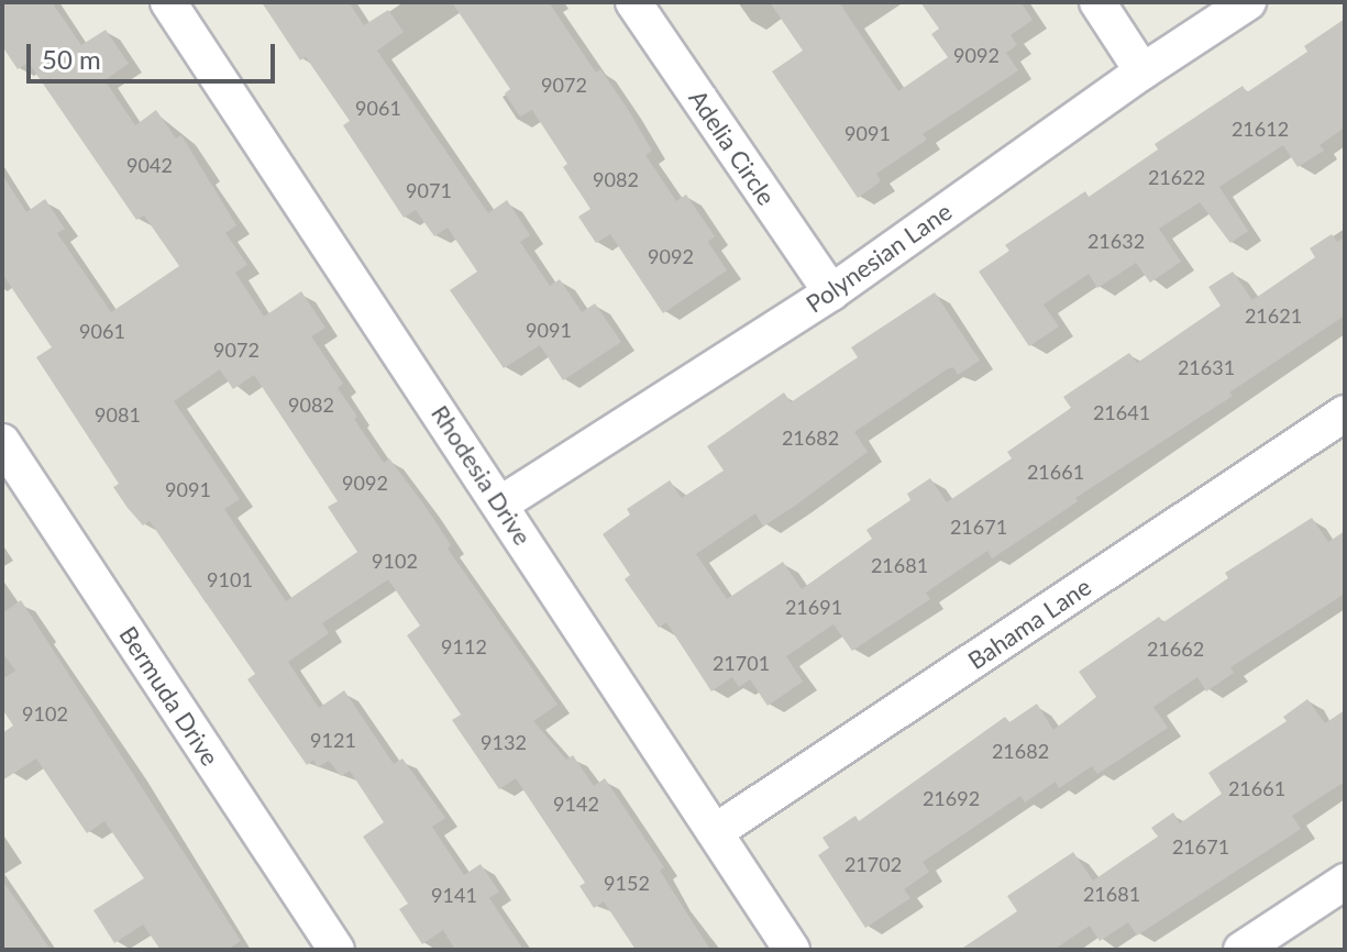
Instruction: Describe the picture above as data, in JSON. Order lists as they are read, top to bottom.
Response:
{
  "streets": {
    "street": [
      "Adelia Circle",
      "Polynesian Lane",
      "Rhodesia Drive",
      "Bahama Lane",
      "Bermuda Drive"
    ]
  },
  "crossings": [
    ["Adelia Circle", "Polynesian Lane"],
    ["Polynesian Lane", "Rhodesia Drive"],
    ["Rhodesia Drive", "Bahama Lane"]
  ],
  "house_numbers": [
    "9092",
    "9072",
    "9061",
    "21612",
    "9091",
    "9042",
    "21622",
    "9082",
    "9071",
    "21632",
    "9092",
    "21621",
    "9091",
    "9061",
    "9072",
    "21631",
    "9082",
    "21641",
    "9081",
    "21682",
    "21661",
    "9092",
    "9091",
    "21671",
    "9102",
    "21681",
    "9101",
    "21691",
    "9112",
    "21662",
    "21701",
    "9102",
    "9121",
    "9132",
    "21682",
    "21661",
    "21692",
    "9142",
    "21671",
    "21702",
    "9152",
    "21681",
    "9141"
  ],
  "scale_bar": "50 m"
}
